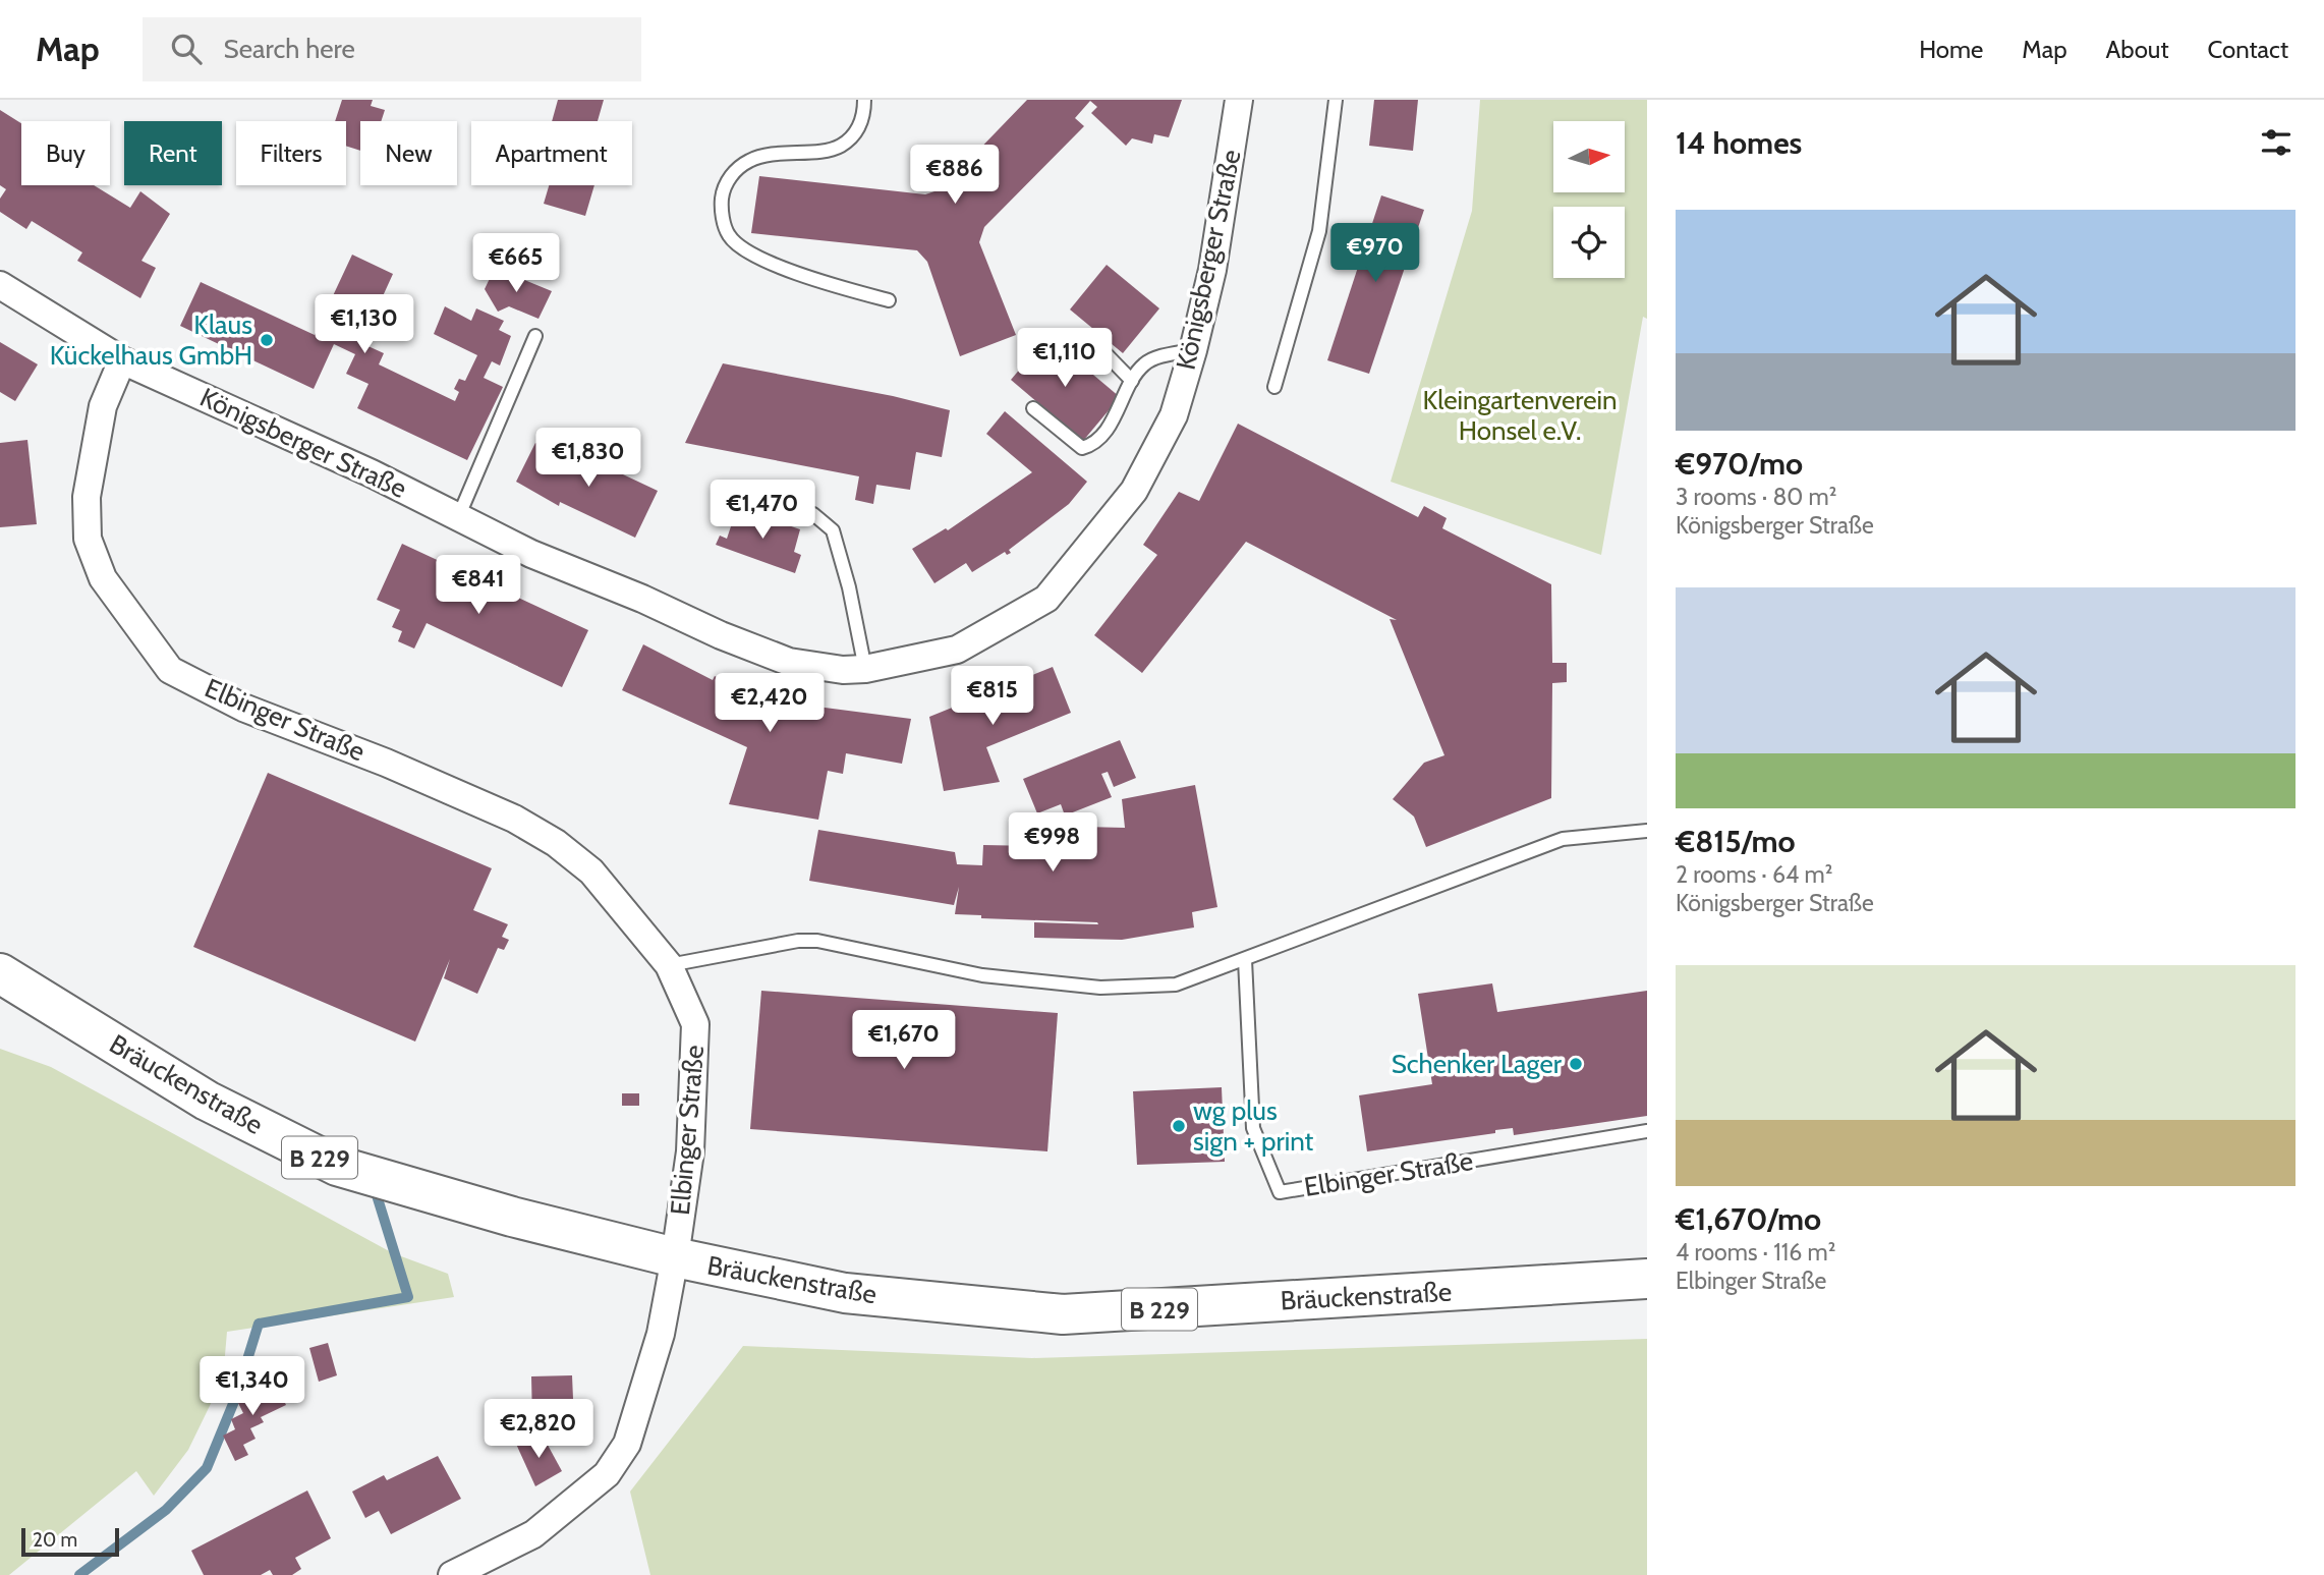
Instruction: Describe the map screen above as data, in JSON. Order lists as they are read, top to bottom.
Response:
{
  "streets": {
    "main road": ["Bräuckenstraße", "B 229"],
    "street": ["Königsberger Straße", "Elbinger Straße"]
  },
  "crossings": [
    ["Königsberger Straße", "Elbinger Straße"],
    ["Elbinger Straße", "Bräuckenstraße"]
  ],
  "parks": ["Kleingartenverein Honsel e.V."],
  "places": ["Klaus Kückelhaus GmbH", "Schenker Lager", "wg plus sign + print"],
  "scale_bar": "20 m",
  "north": "right",
  "page": {
    "header": "Map",
    "search": "Search here",
    "nav": [
      "Home",
      "Map",
      "About",
      "Contact"
    ],
    "heading": "14 homes",
    "chip": [
      "Buy",
      "Rent",
      "Filters",
      "New",
      "Apartment"
    ],
    "price": [
      "€886",
      "€970",
      "€665",
      "€1,130",
      "€1,110",
      "€1,830",
      "€1,470",
      "€841",
      "€815",
      "€2,420",
      "€998",
      "€1,670",
      "€1,340",
      "€2,820"
    ],
    "list": [
      {
        "name": "€970/mo",
        "note": "3 rooms · 80 m² · Königsberger Straße"
      },
      {
        "name": "€815/mo",
        "note": "2 rooms · 64 m² · Königsberger Straße"
      },
      {
        "name": "€1,670/mo",
        "note": "4 rooms · 116 m² · Elbinger Straße"
      }
    ],
    "scale": "20 m"
  }
}
